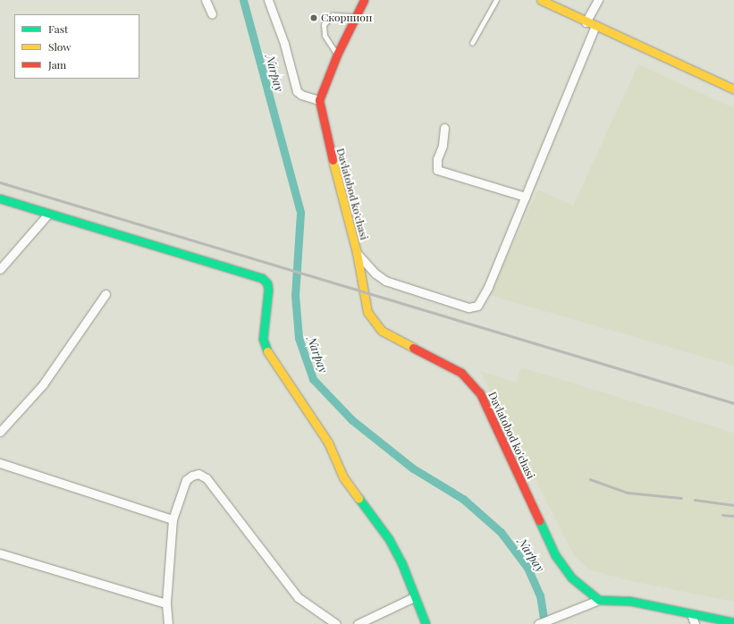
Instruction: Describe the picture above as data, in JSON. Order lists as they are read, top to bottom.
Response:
{
  "streets": {
    "street": ["Davlatobod ko'chasi"]
  },
  "water": ["Narpay"],
  "places": ["Скорпион"],
  "legend": ["Fast", "Slow", "Jam"]
}
